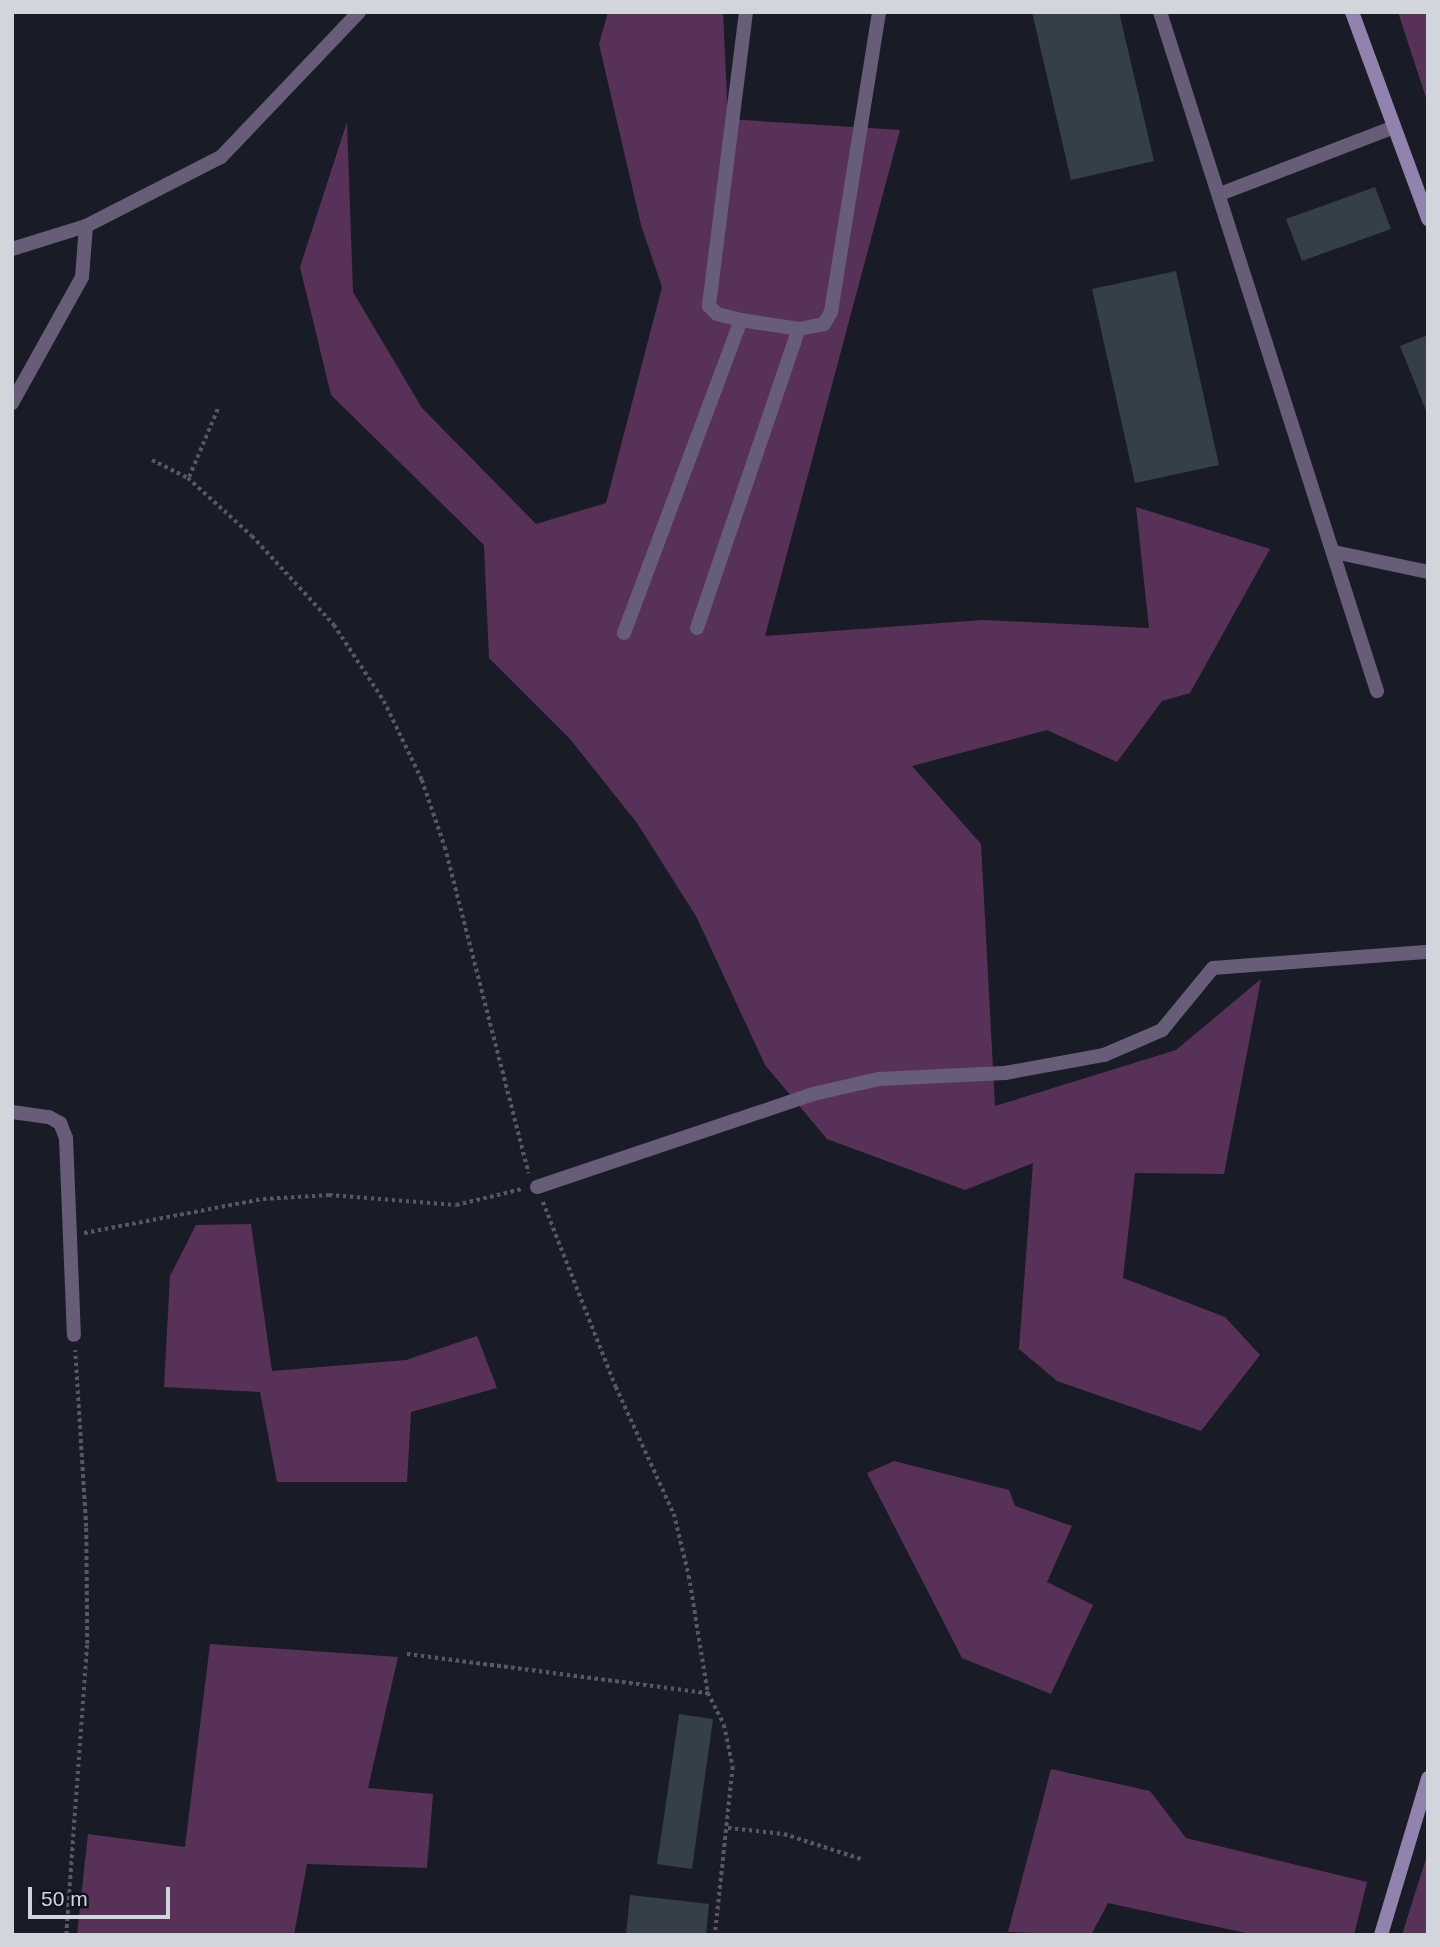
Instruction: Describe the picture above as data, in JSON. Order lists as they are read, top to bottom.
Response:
{
  "scale_bar": "50 m"
}
